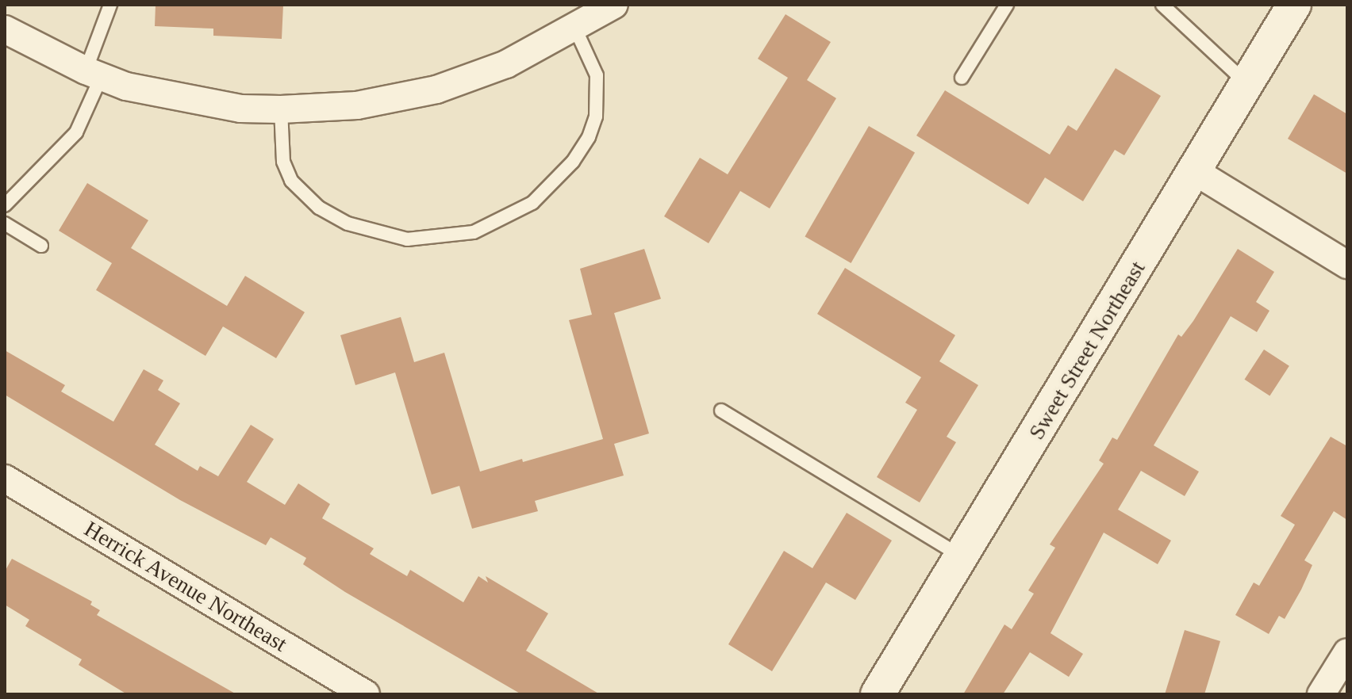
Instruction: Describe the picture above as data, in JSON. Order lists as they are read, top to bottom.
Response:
{
  "streets": {
    "street": ["Sweet Street Northeast", "Herrick Avenue Northeast"]
  }
}
